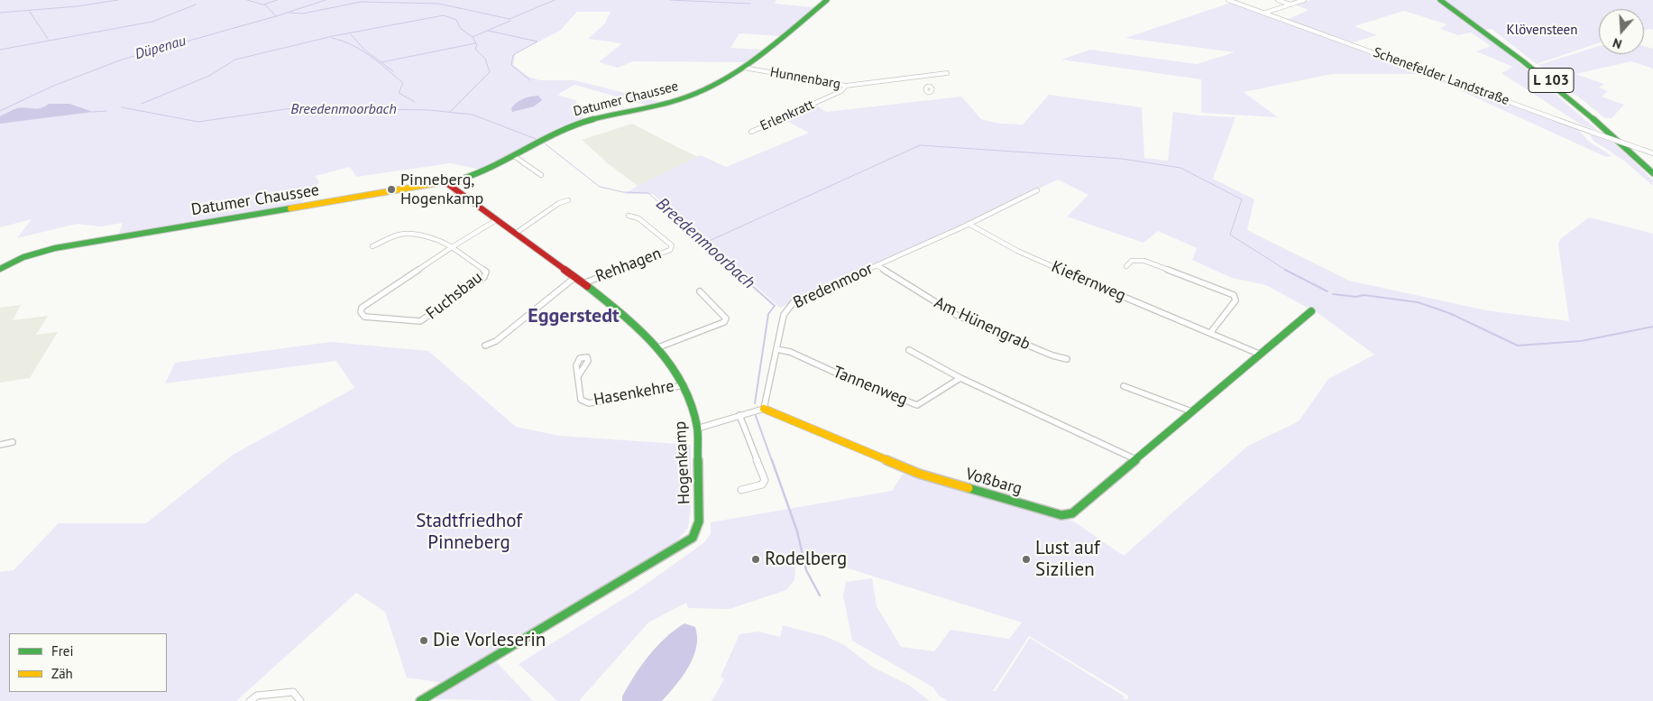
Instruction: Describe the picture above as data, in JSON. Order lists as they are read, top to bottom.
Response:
{
  "streets": {
    "street": [
      "Schenefelder Landstraße",
      "Hunnenbarg",
      "L 103",
      "Datumer Chaussee",
      "Erlenkratt",
      "Rehhagen",
      "Kiefernweg",
      "Bredenmoor",
      "Fuchsbau",
      "Am Hünengrab",
      "Tannenweg",
      "Hasenkehre",
      "Hogenkamp",
      "Voßbarg"
    ]
  },
  "crossings": [
    ["Hunnenbarg", "Datumer Chaussee"],
    ["Hunnenbarg", "Erlenkratt"],
    ["Datumer Chaussee", "Hogenkamp"],
    ["Rehhagen", "Hogenkamp"],
    ["Kiefernweg", "Bredenmoor"],
    ["Kiefernweg", "Voßbarg"],
    ["Bredenmoor", "Am Hünengrab"],
    ["Bredenmoor", "Tannenweg"],
    ["Bredenmoor", "Voßbarg"],
    ["Fuchsbau", "Hogenkamp"],
    ["Hasenkehre", "Hogenkamp"]
  ],
  "districts": ["Eggerstedt"],
  "water": ["Düpenau", "Breedenmoorbach"],
  "parks": ["Klövensteen", "Stadtfriedhof Pinneberg"],
  "places": [
    "Pinneberg, Hogenkamp",
    "Rodelberg",
    "Lust auf Sizilien",
    "Die Vorleserin"
  ],
  "legend": ["Frei", "Zäh"],
  "north": "bottom"
}
